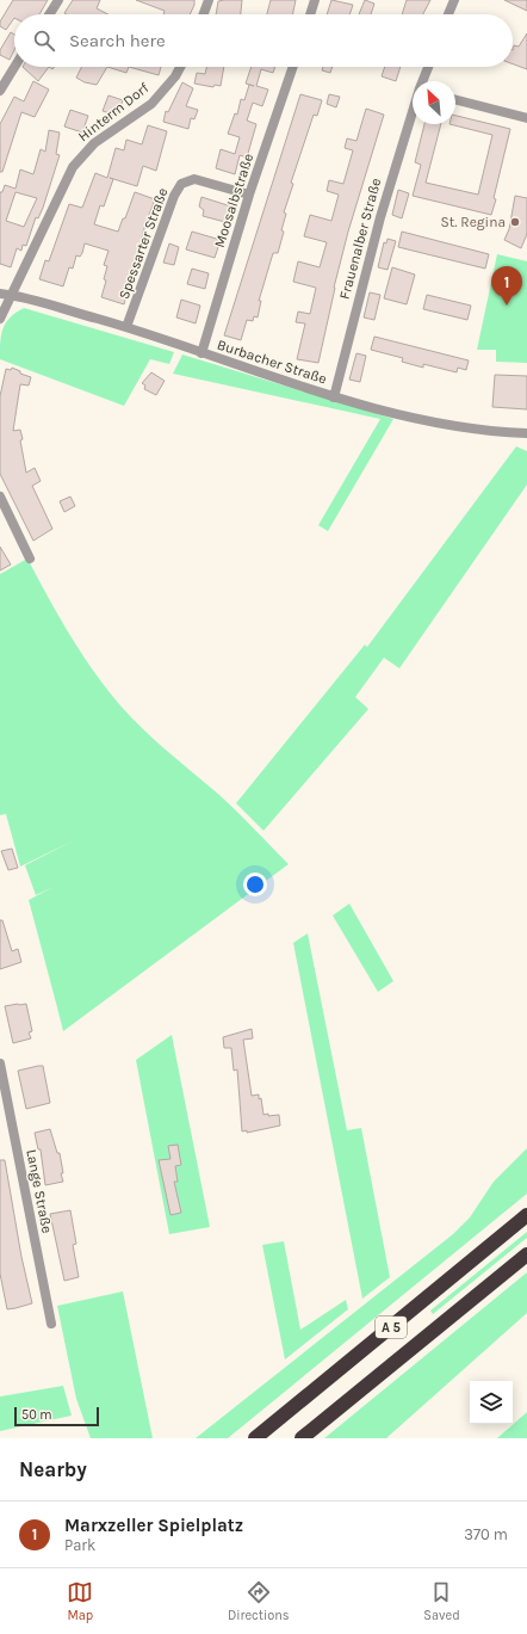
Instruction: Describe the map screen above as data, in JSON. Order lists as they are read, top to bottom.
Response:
{
  "streets": {
    "highway": ["A 5"],
    "street": [
      "Hinterm Dorf",
      "Moosalbstraße",
      "Frauenalber Straße",
      "Spessarter Straße",
      "Burbacher Straße",
      "Lange Straße"
    ]
  },
  "crossings": [
    ["Hinterm Dorf", "Burbacher Straße"],
    ["Moosalbstraße", "Spessarter Straße"],
    ["Moosalbstraße", "Burbacher Straße"],
    ["Frauenalber Straße", "Burbacher Straße"],
    ["Spessarter Straße", "Burbacher Straße"]
  ],
  "places": ["St. Regina"],
  "scale_bar": "50 m",
  "north": "top left",
  "page": {
    "search": "Search here",
    "pins": "1",
    "scale": "50 m",
    "heading": "Nearby",
    "list": [
      {
        "mark": "1",
        "name": "Marxzeller Spielplatz",
        "note": "Park",
        "value": "370 m"
      }
    ],
    "nav": ["Map", "Directions", "Saved"]
  }
}
